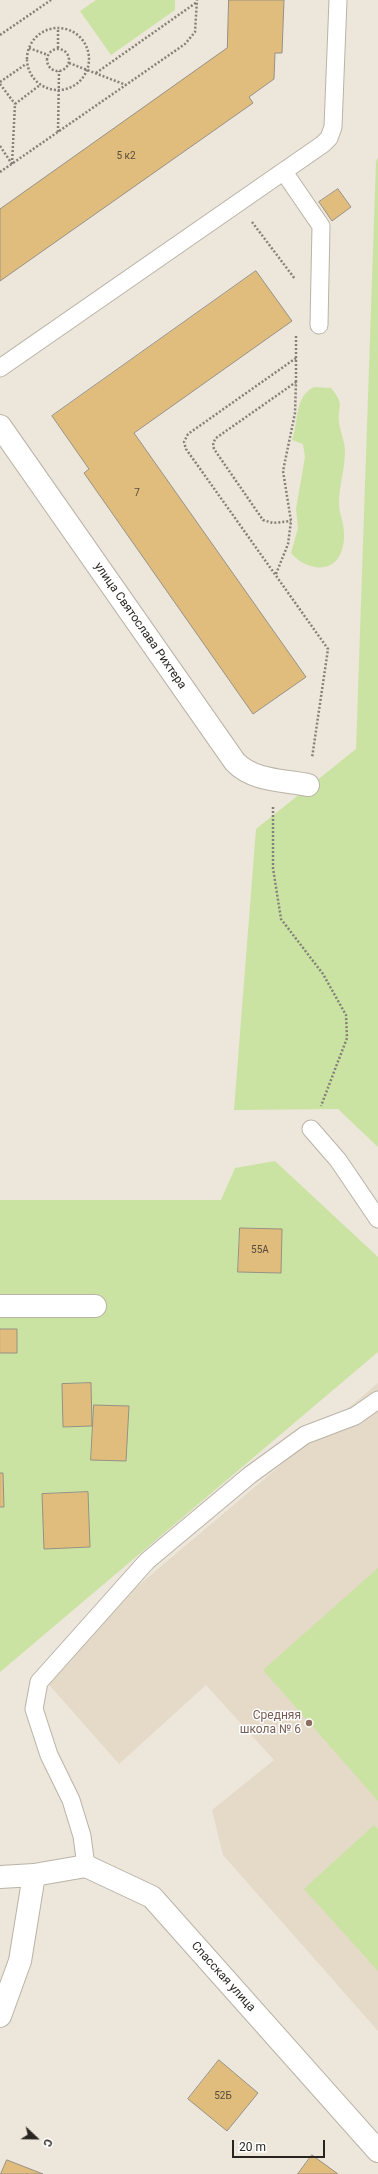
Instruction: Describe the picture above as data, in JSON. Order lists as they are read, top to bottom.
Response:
{
  "streets": {
    "street": ["улица Святослава Рихтера", "Спасская улица"]
  },
  "places": ["Средняя школа № 6"],
  "house_numbers": [
    "5 к2",
    "7",
    "55А",
    "52Б"
  ],
  "scale_bar": "20 m",
  "north": "right"
}
